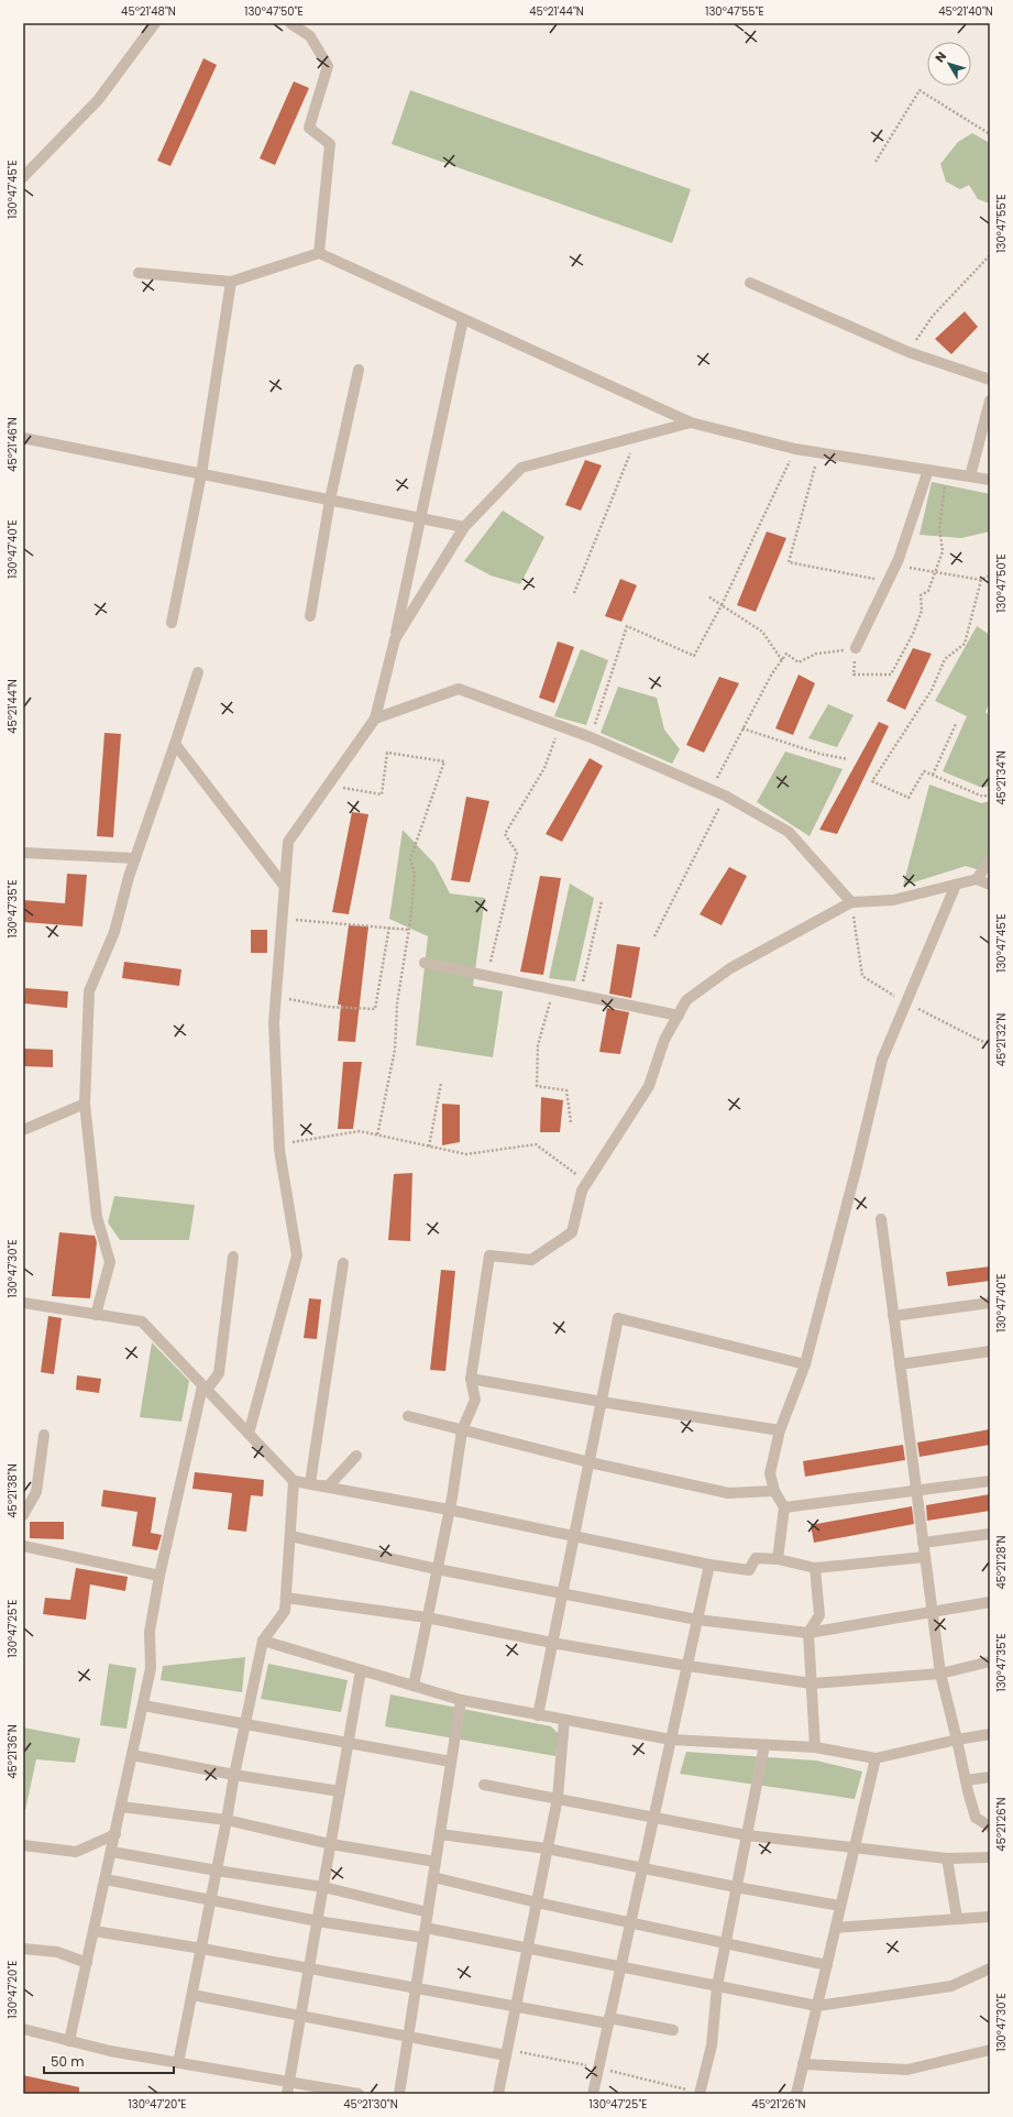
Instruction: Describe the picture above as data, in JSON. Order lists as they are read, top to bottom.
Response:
{
  "scale_bar": "50 m",
  "north": "top left",
  "coordinates": [
    "45°21'48\"N",
    "130°47'50\"E",
    "45°21'44\"N",
    "130°47'55\"E",
    "45°21'40\"N",
    "130°47'45\"E",
    "45°21'46\"N",
    "130°47'40\"E",
    "45°21'34\"N",
    "130°47'35\"E",
    "45°21'32\"N",
    "130°47'30\"E",
    "45°21'38\"N",
    "45°21'28\"N",
    "130°47'25\"E",
    "45°21'36\"N",
    "45°21'26\"N",
    "130°47'20\"E",
    "45°21'30\"N"
  ]
}
